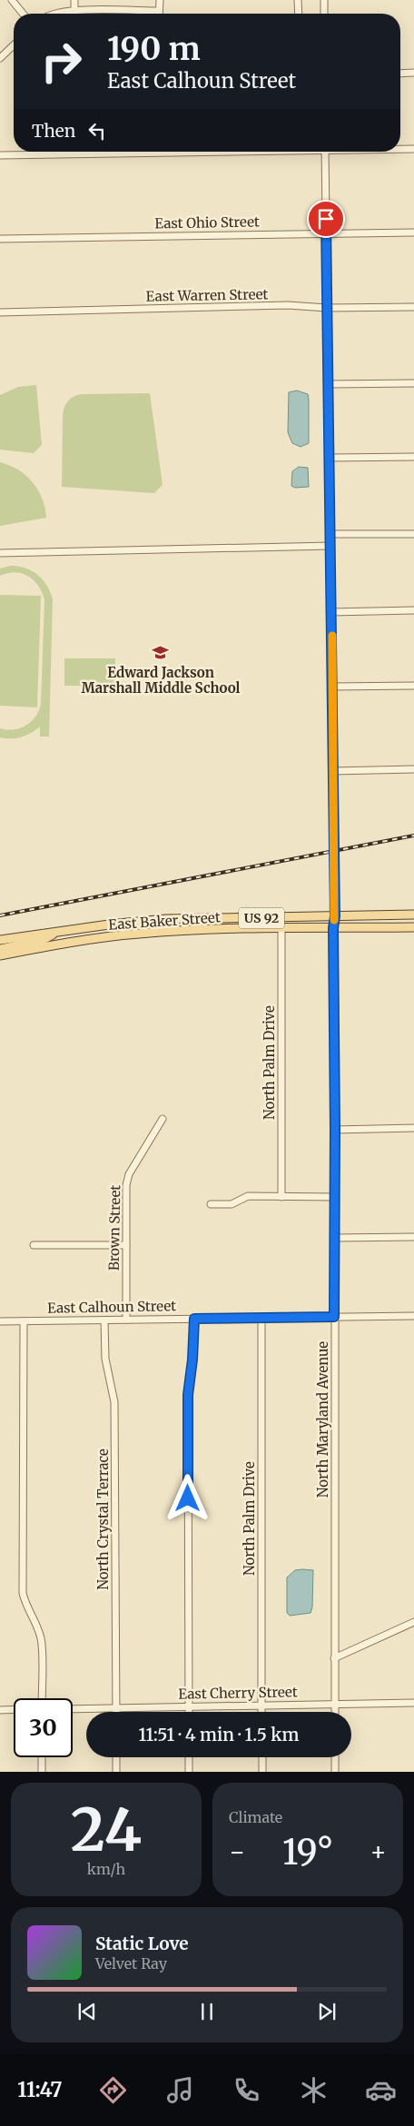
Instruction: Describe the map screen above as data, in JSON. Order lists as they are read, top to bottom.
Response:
{
  "streets": {
    "main road": ["US 92", "East Baker Street"],
    "street": [
      "East Ohio Street",
      "East Warren Street",
      "North Palm Drive",
      "Brown Street",
      "East Calhoun Street",
      "North Maryland Avenue",
      "North Crystal Terrace",
      "East Cherry Street"
    ]
  },
  "crossings": [
    ["East Ohio Street", "North Maryland Avenue"],
    ["East Warren Street", "North Maryland Avenue"],
    ["East Baker Street", "North Palm Drive"],
    ["East Baker Street", "North Maryland Avenue"],
    ["North Palm Drive", "East Calhoun Street"],
    ["North Palm Drive", "East Cherry Street"],
    ["Brown Street", "East Calhoun Street"],
    ["East Calhoun Street", "North Maryland Avenue"],
    ["East Calhoun Street", "North Crystal Terrace"],
    ["North Maryland Avenue", "East Cherry Street"],
    ["North Crystal Terrace", "East Cherry Street"]
  ],
  "places": {
    "school or university": ["Edward Jackson Marshall Middle School"]
  },
  "page": {
    "turn": ["190 m", "East Calhoun Street"],
    "then": "Then",
    "limit": "30",
    "trip": "11:51 · 4 min · 1.5 km",
    "tile": [
      ["24", "km/h"],
      "Climate"
    ],
    "heat": ["−", "19°", "+"],
    "song": ["Static Love", "Velvet Ray"],
    "tabs": "11:47"
  }
}
